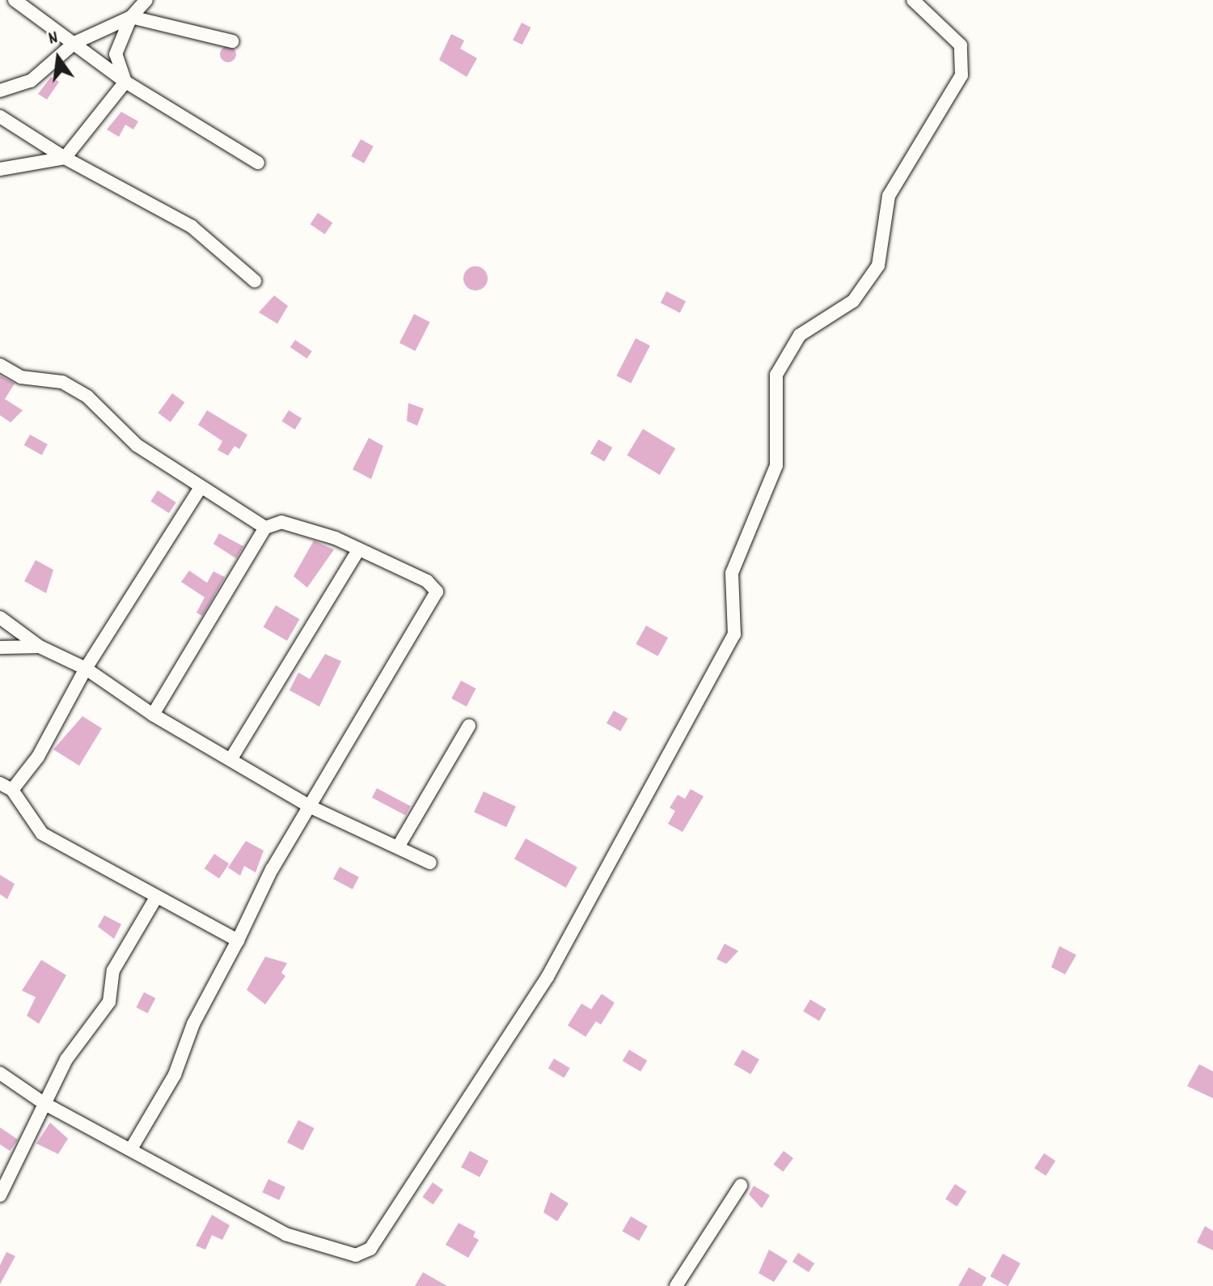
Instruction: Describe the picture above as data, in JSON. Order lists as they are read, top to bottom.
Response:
{
  "north": "top"
}
